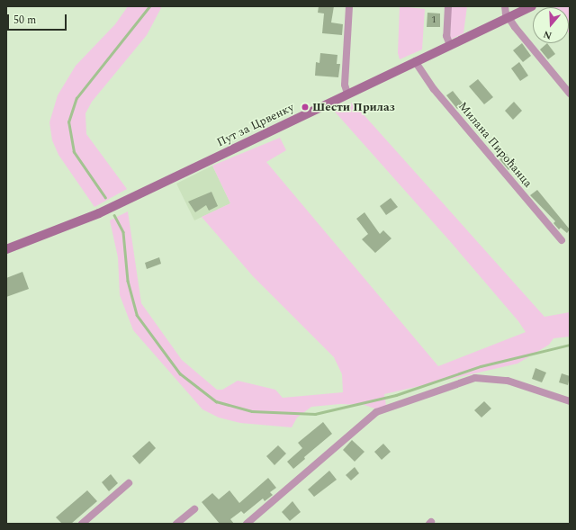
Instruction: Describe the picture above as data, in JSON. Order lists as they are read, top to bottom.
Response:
{
  "streets": {
    "street": ["Пут за Црвенку", "Милана Пироћанца"]
  },
  "crossings": [
    ["Пут за Црвенку", "Милана Пироћанца"]
  ],
  "places": ["Шести Прилаз"],
  "house_numbers": ["1"],
  "scale_bar": "50 m",
  "north": "bottom"
}
